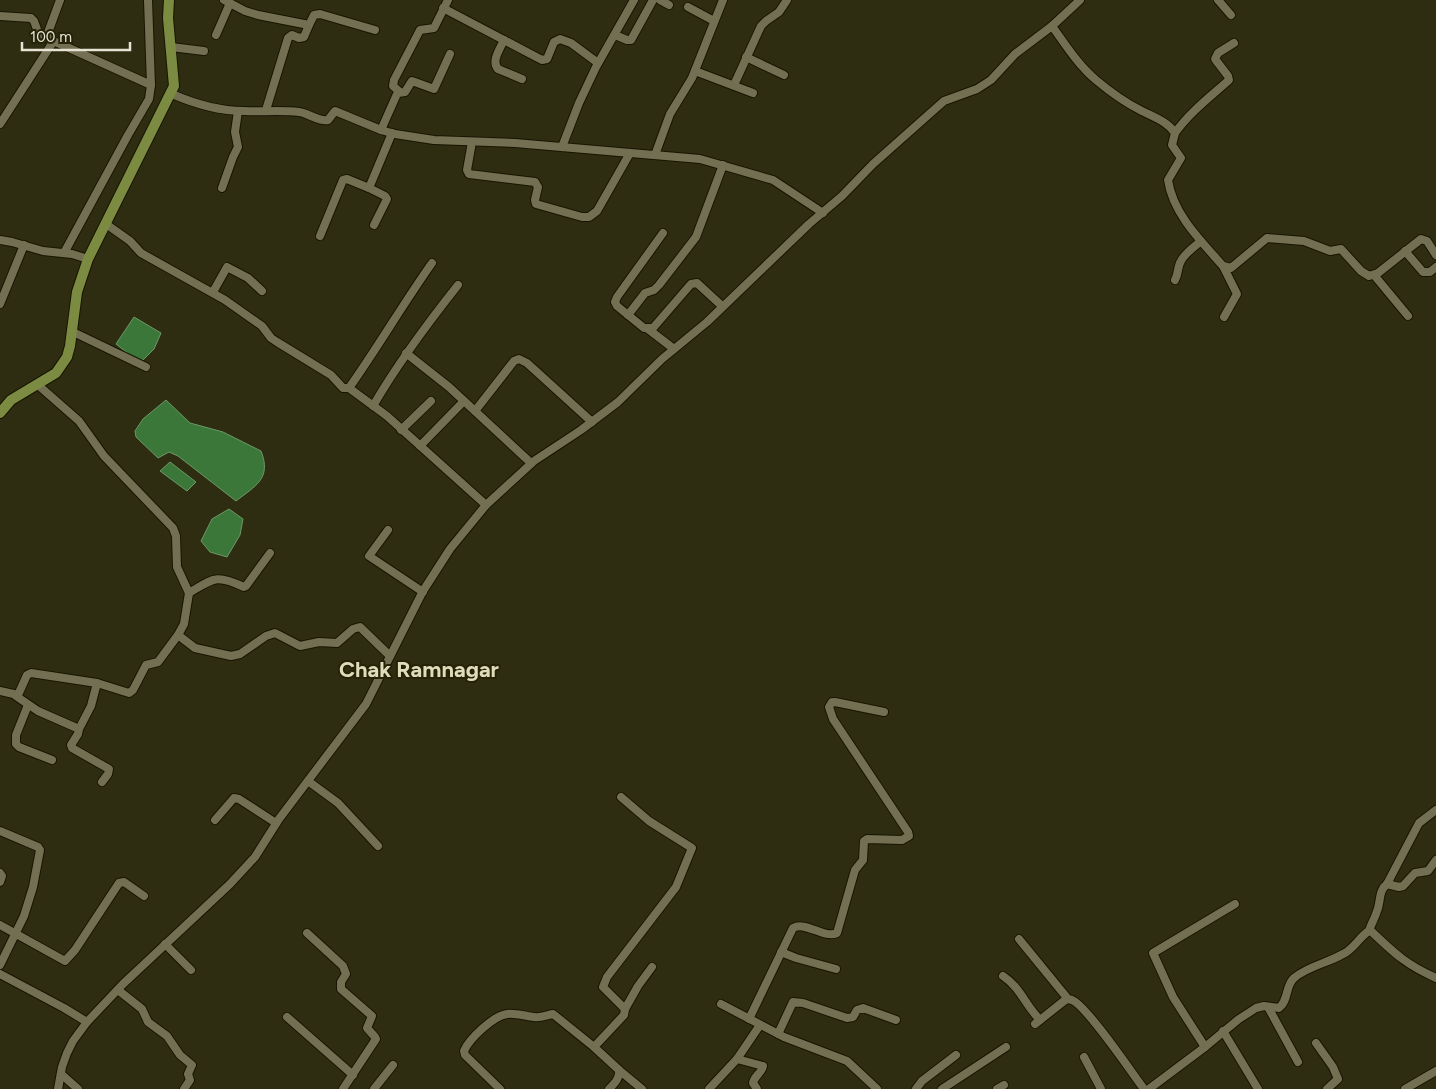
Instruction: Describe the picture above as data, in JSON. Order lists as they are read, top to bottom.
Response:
{
  "districts": ["Chak Ramnagar"],
  "scale_bar": "100 m"
}
